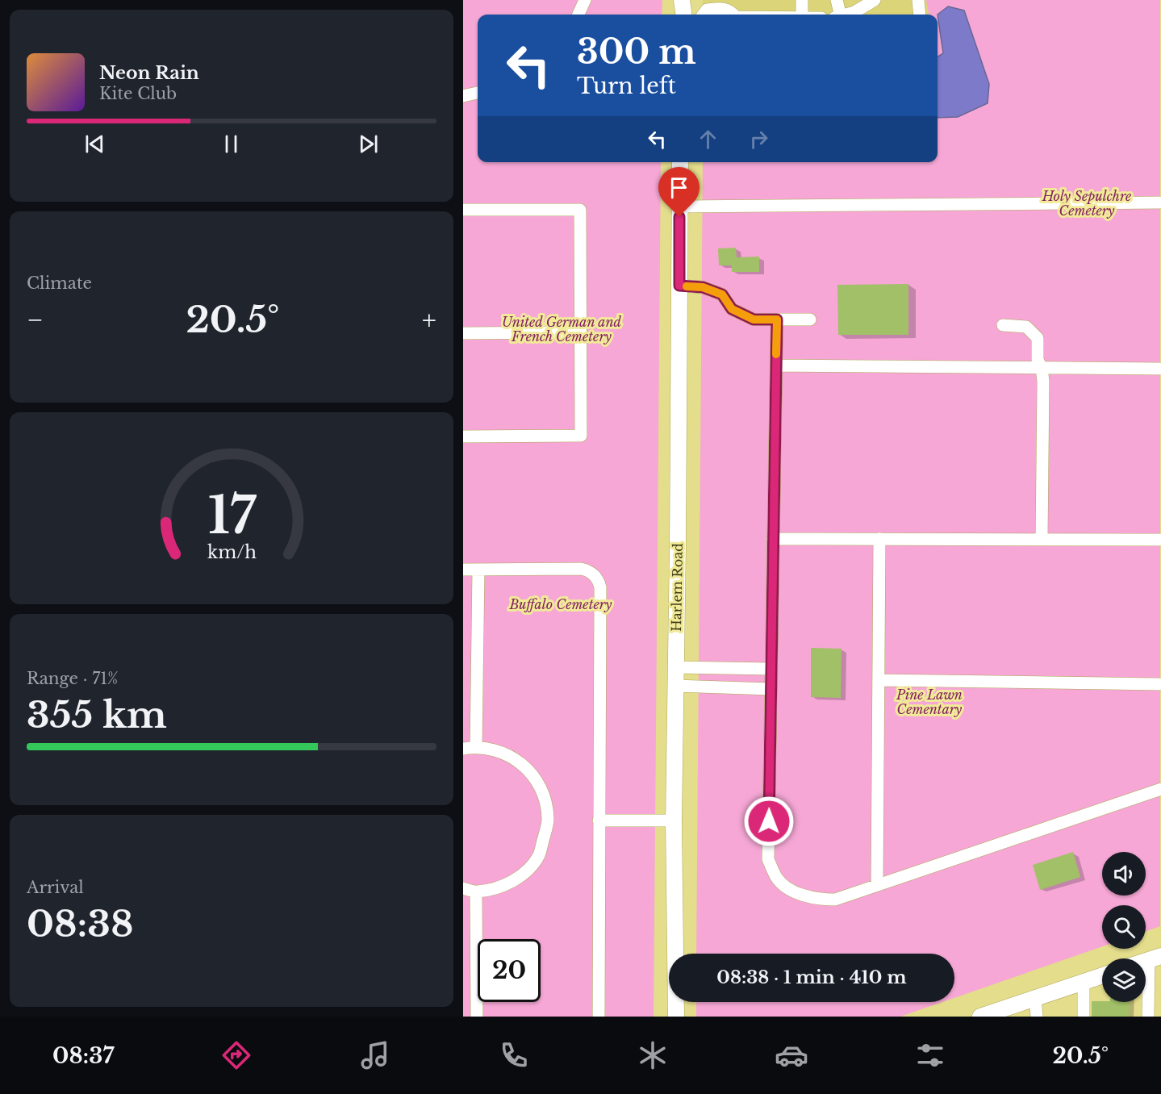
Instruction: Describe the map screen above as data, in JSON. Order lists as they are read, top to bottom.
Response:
{
  "streets": {
    "main road": ["Harlem Road"]
  },
  "parks": [
    "Holy Sepulchre Cemetery",
    "United German and French Cemetery",
    "Buffalo Cemetery",
    "Pine Lawn Cementary"
  ],
  "page": {
    "turn": ["300 m", "Turn left"],
    "song": ["Neon Rain", "Kite Club"],
    "tile": [
      "Climate",
      ["Range · 71%", "355 km"],
      ["Arrival", "08:38"]
    ],
    "heat": ["−", "20.5°", "+"],
    "limit": "20",
    "trip": "08:38 · 1 min · 410 m",
    "tabs": ["08:37", "20.5°"],
    "gauge": ["17", "km/h"]
  }
}
